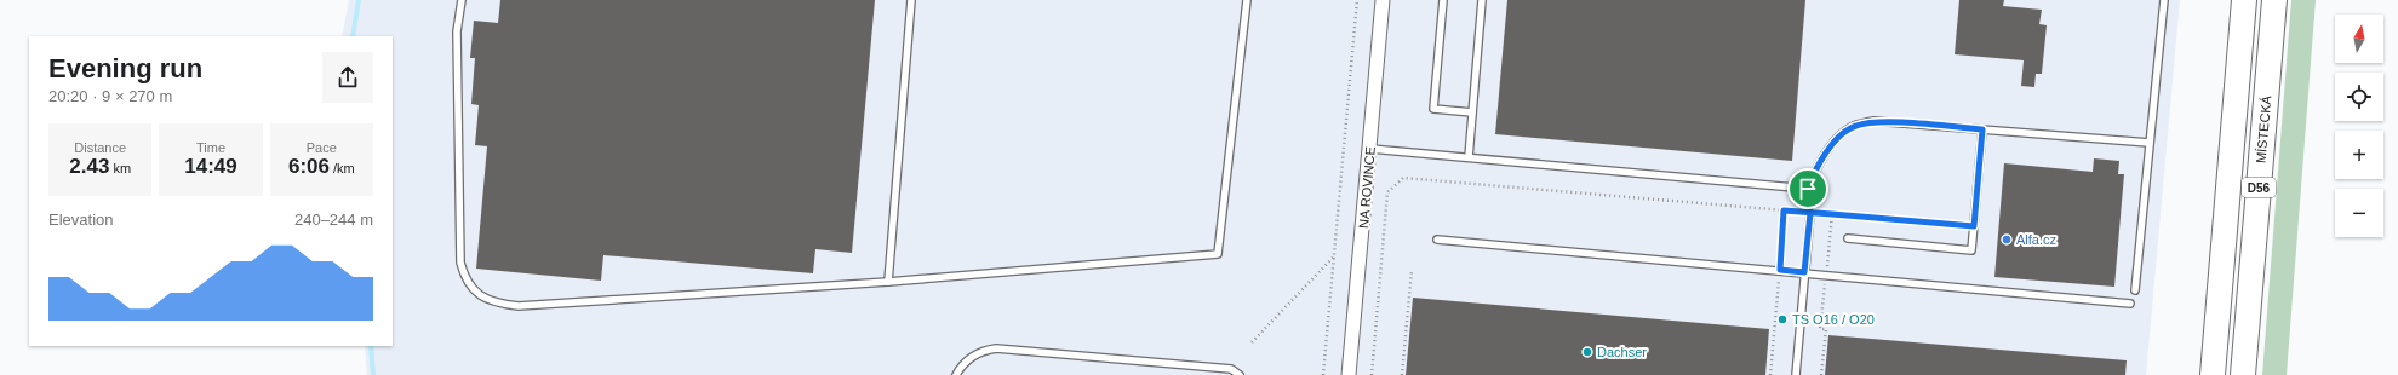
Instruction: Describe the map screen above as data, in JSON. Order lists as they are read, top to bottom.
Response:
{
  "streets": {
    "highway": ["MÍSTECKÁ", "D56"],
    "street": ["NA ROVINCE"]
  },
  "places": ["Alfa.cz", "TS O16 / O20", "Dachser"],
  "north": "top",
  "page": {
    "map_buttons": ["+", "−"],
    "heading": ["Evening run", "20:20 · 9 × 270 m"],
    "stats": [
      ["Distance", "2.43 km"],
      ["Time", "14:49"],
      ["Pace", "6:06 /km"]
    ],
    "chart": ["Elevation", "240–244 m"]
  }
}
